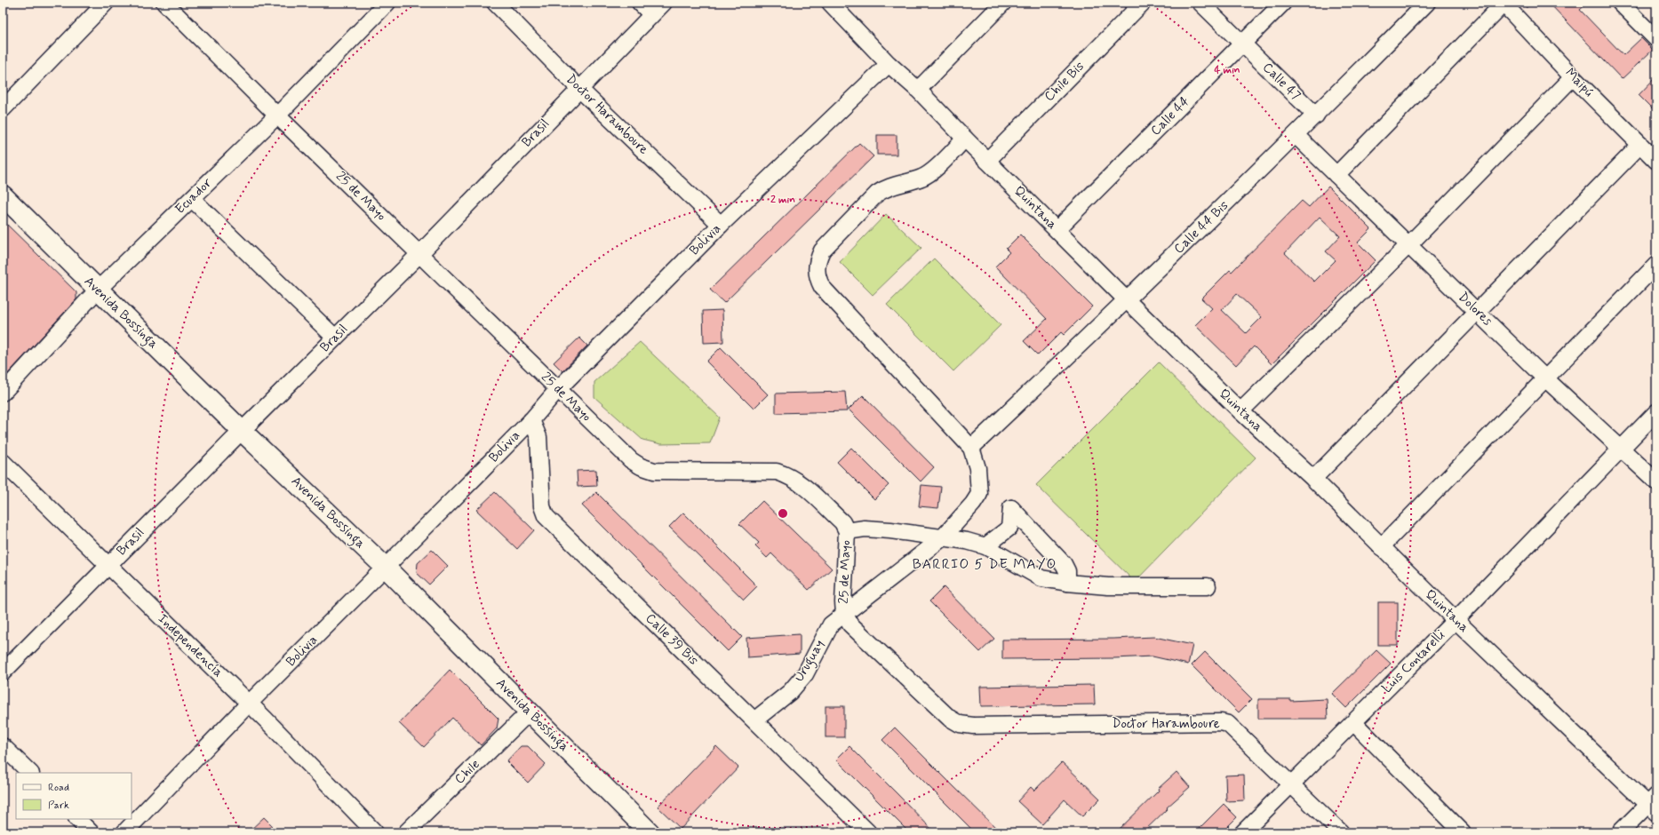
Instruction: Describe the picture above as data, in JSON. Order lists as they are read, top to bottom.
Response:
{
  "streets": {
    "main road": ["Avenida Bossinga"],
    "street": [
      "Chile Bis",
      "Calle 47",
      "Maipú",
      "Doctor Haramboure",
      "Calle 44",
      "Brasil",
      "Ecuador",
      "25 de Mayo",
      "Quintana",
      "Calle 44 Bis",
      "Bolivia",
      "Dolores",
      "Calle 39 Bis",
      "Independencía",
      "Uruguay",
      "Luis Contarelli",
      "Chile"
    ]
  },
  "crossings": [
    ["Chile Bis", "Quintana"],
    ["Calle 47", "Calle 44"],
    ["Calle 47", "Calle 44 Bis"],
    ["Doctor Haramboure", "Brasil"],
    ["Doctor Haramboure", "25 de Mayo"],
    ["Doctor Haramboure", "Bolivia"],
    ["Doctor Haramboure", "Luis Contarelli"],
    ["Calle 44", "Quintana"],
    ["Brasil", "25 de Mayo"],
    ["Brasil", "Avenida Bossinga"],
    ["Brasil", "Independencía"],
    ["Ecuador", "25 de Mayo"],
    ["Ecuador", "Avenida Bossinga"],
    ["25 de Mayo", "Bolivia"],
    ["25 de Mayo", "Uruguay"],
    ["Quintana", "Calle 44 Bis"],
    ["Quintana", "Bolivia"],
    ["Quintana", "Luis Contarelli"],
    ["Calle 44 Bis", "Dolores"],
    ["Calle 44 Bis", "Uruguay"],
    ["Bolivia", "Avenida Bossinga"],
    ["Bolivia", "Calle 39 Bis"],
    ["Bolivia", "Independencía"],
    ["Dolores", "Luis Contarelli"],
    ["Avenida Bossinga", "Chile"],
    ["Calle 39 Bis", "Uruguay"]
  ],
  "districts": ["BARRIO 5 DE MAYO"],
  "legend": ["Road", "Park"],
  "rings": ["4 min", "2 min"]
}
